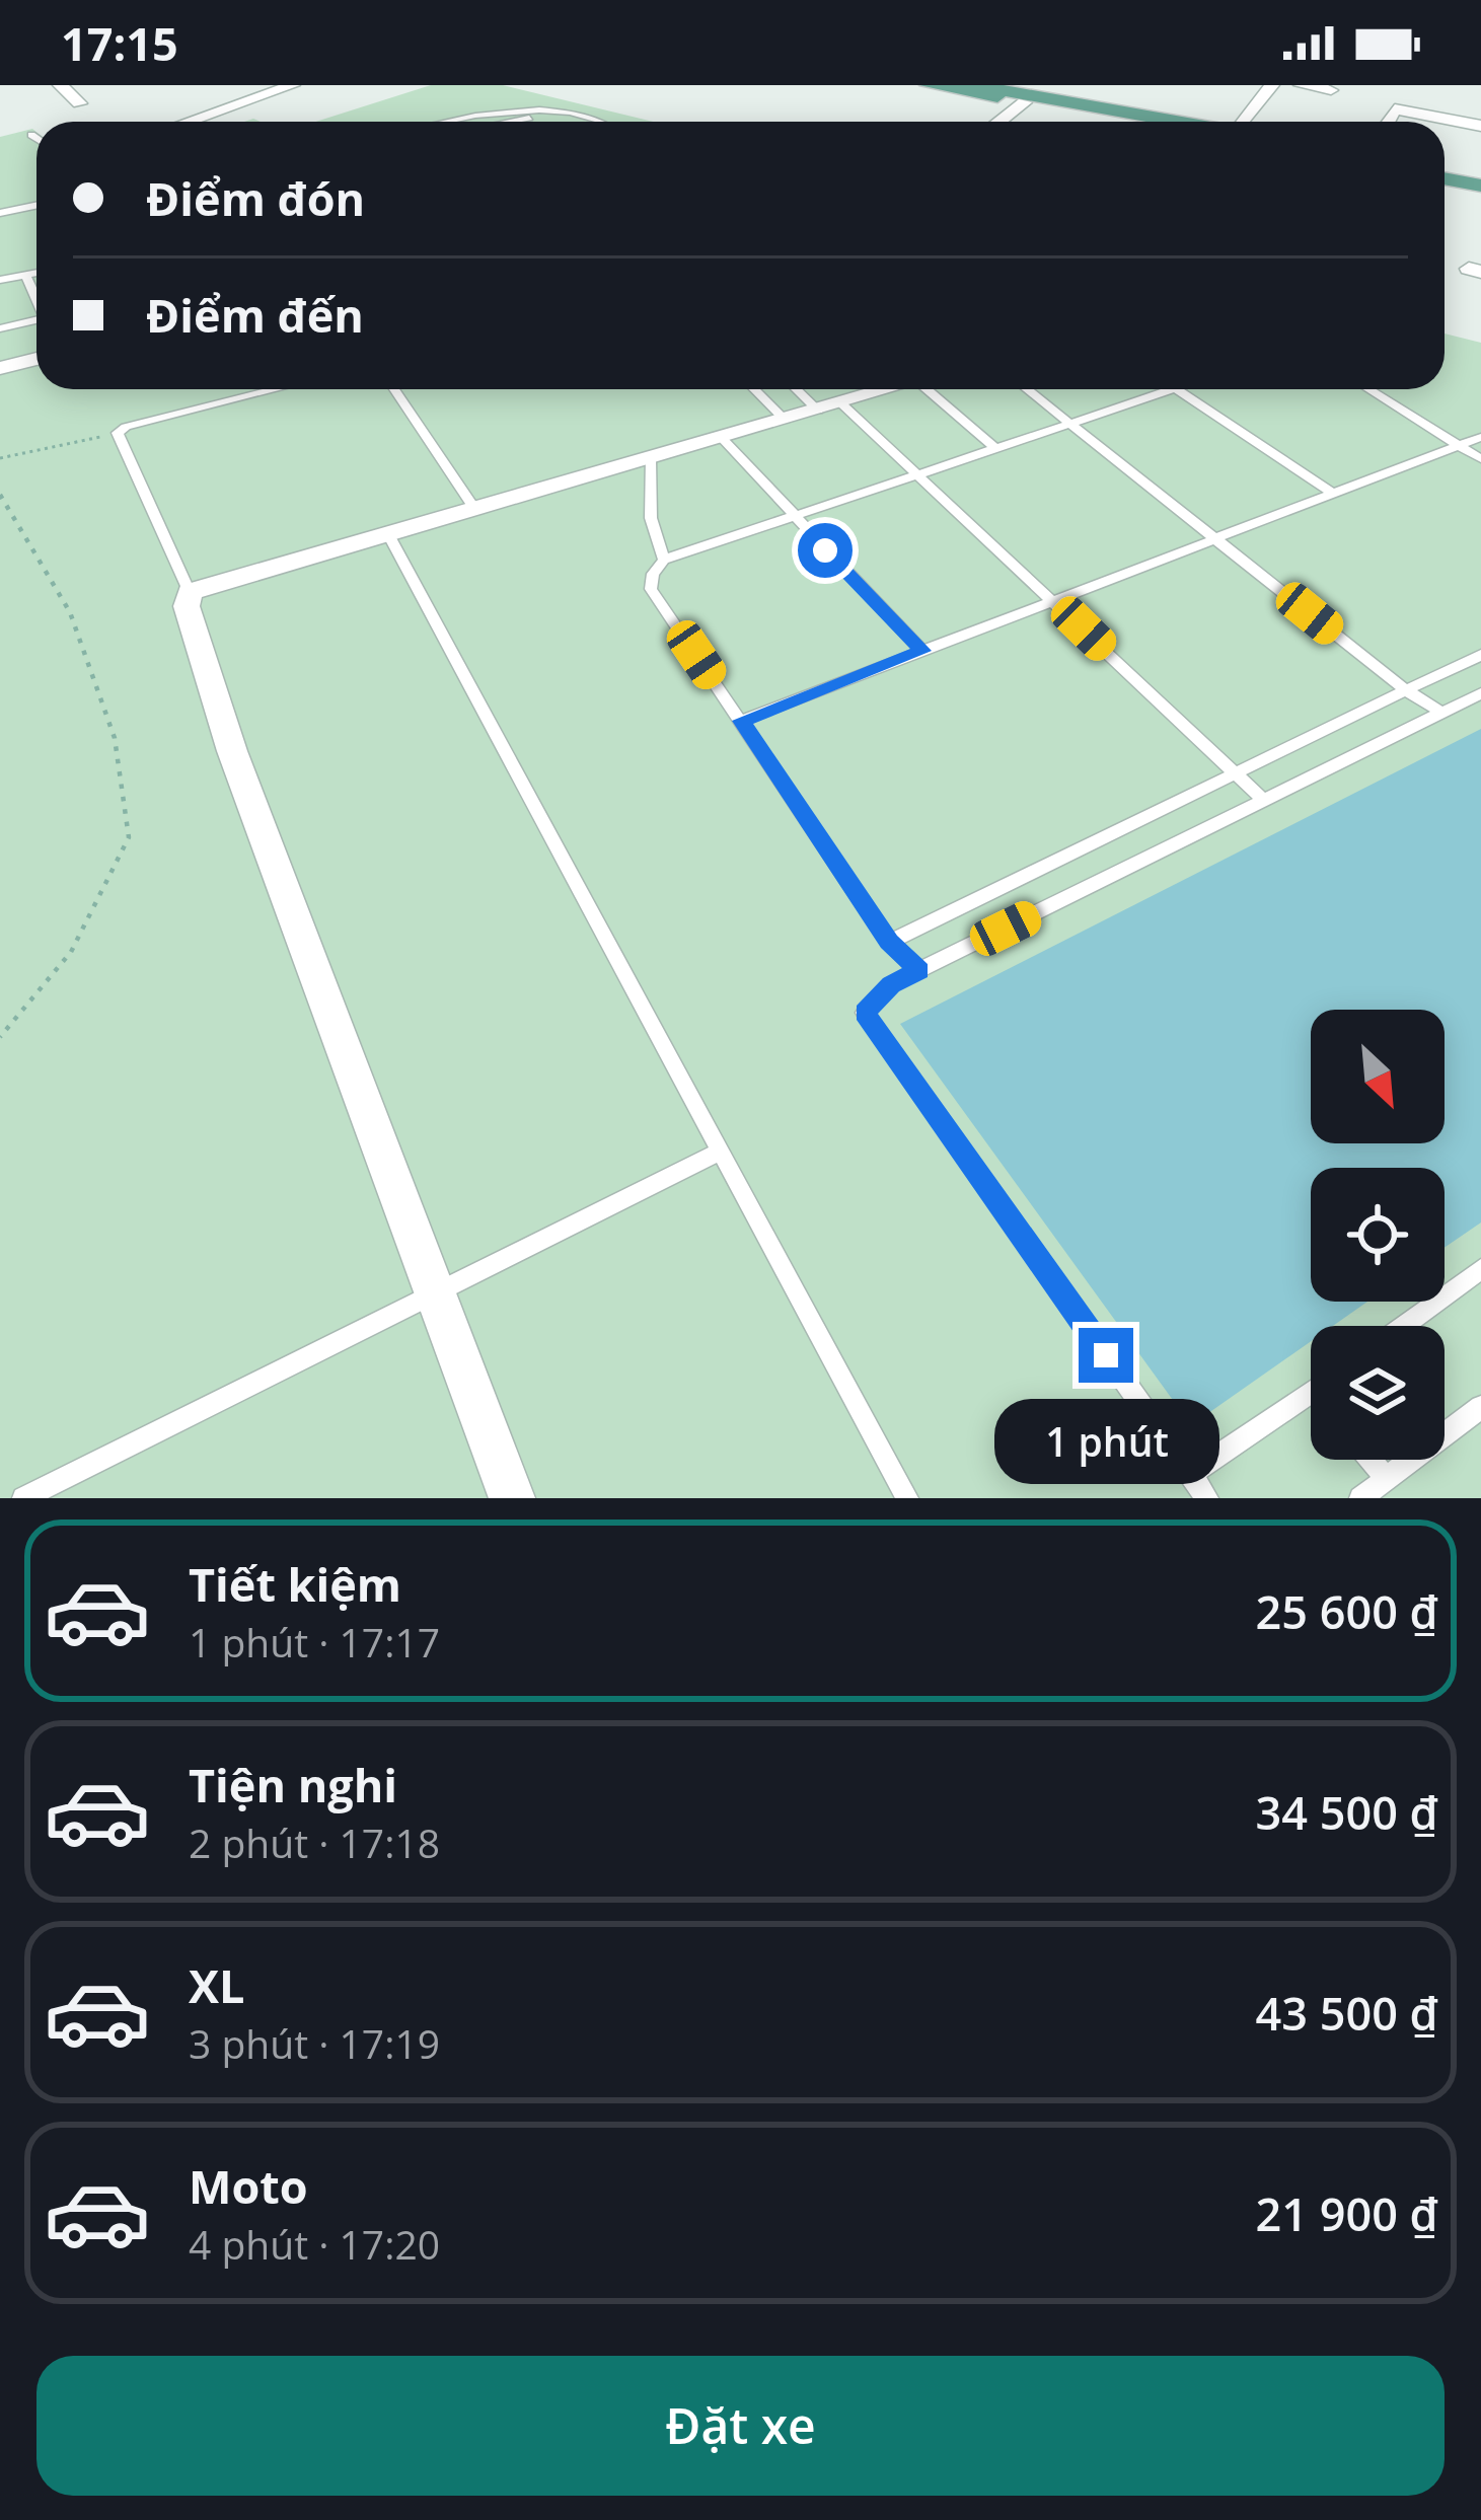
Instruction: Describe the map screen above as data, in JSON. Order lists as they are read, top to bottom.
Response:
{
  "north": "bottom right",
  "page": {
    "status": "17:15",
    "banner": ["Điểm đón", "Điểm đến"],
    "bubble": "1 phút",
    "list": [
      {
        "name": "Tiết kiệm",
        "note": "1 phút · 17:17",
        "value": "25 600 ₫"
      },
      {
        "name": "Tiện nghi",
        "note": "2 phút · 17:18",
        "value": "34 500 ₫"
      },
      {
        "name": "XL",
        "note": "3 phút · 17:19",
        "value": "43 500 ₫"
      },
      {
        "name": "Moto",
        "note": "4 phút · 17:20",
        "value": "21 900 ₫"
      }
    ],
    "buttons": "Đặt xe"
  }
}
